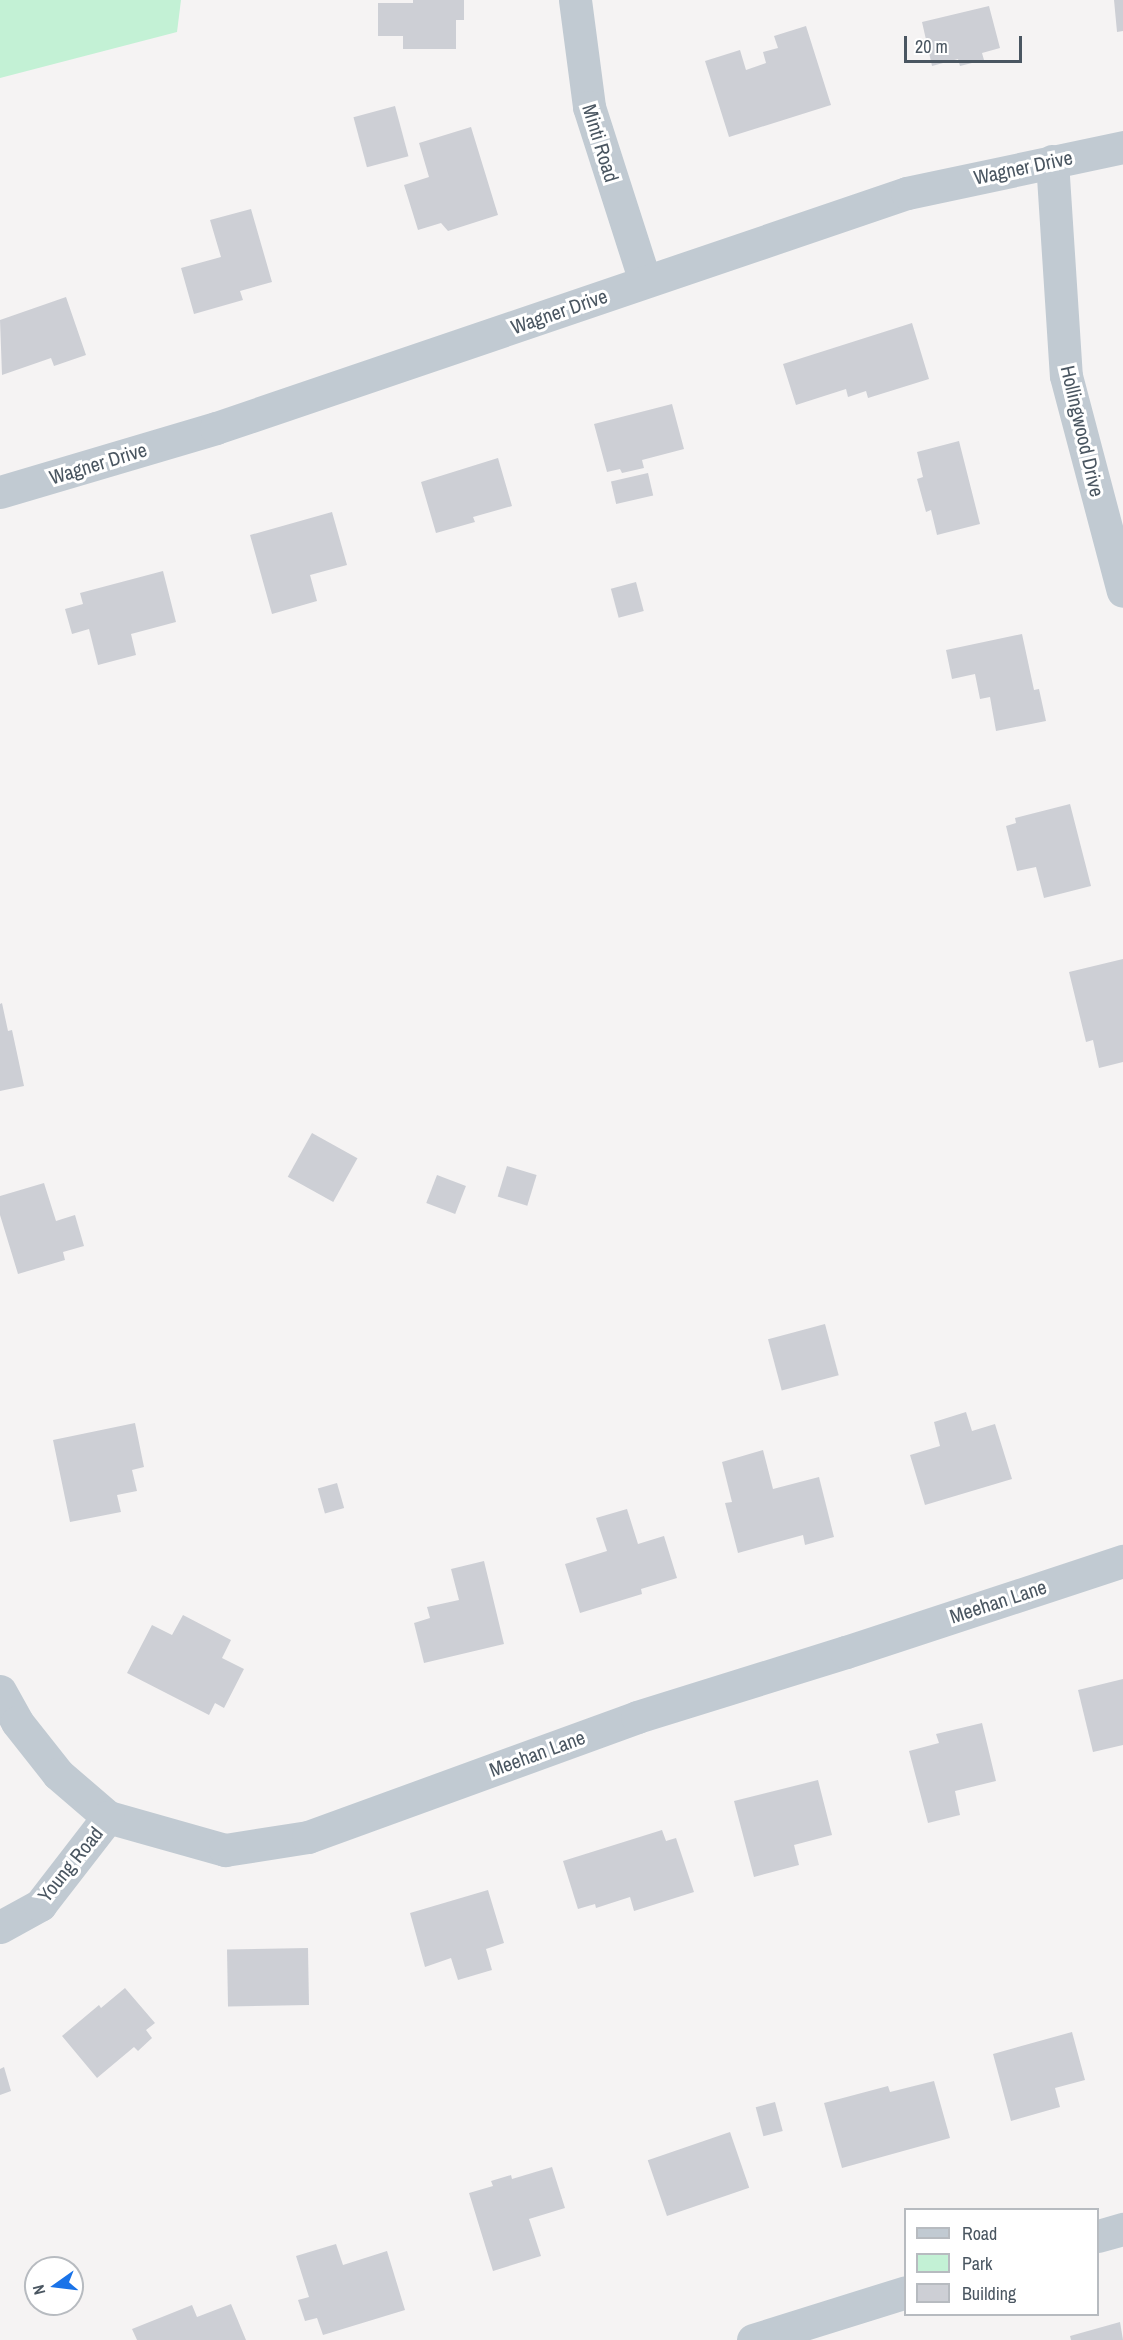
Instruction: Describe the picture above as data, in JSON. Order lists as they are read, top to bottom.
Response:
{
  "streets": {
    "street": [
      "Minti Road",
      "Wagner Drive",
      "Hollingwood Drive",
      "Meehan Lane",
      "Young Road"
    ]
  },
  "crossings": [
    ["Minti Road", "Wagner Drive"],
    ["Wagner Drive", "Hollingwood Drive"],
    ["Meehan Lane", "Young Road"]
  ],
  "legend": ["Road", "Park", "Building"],
  "scale_bar": "20 m",
  "north": "left"
}
